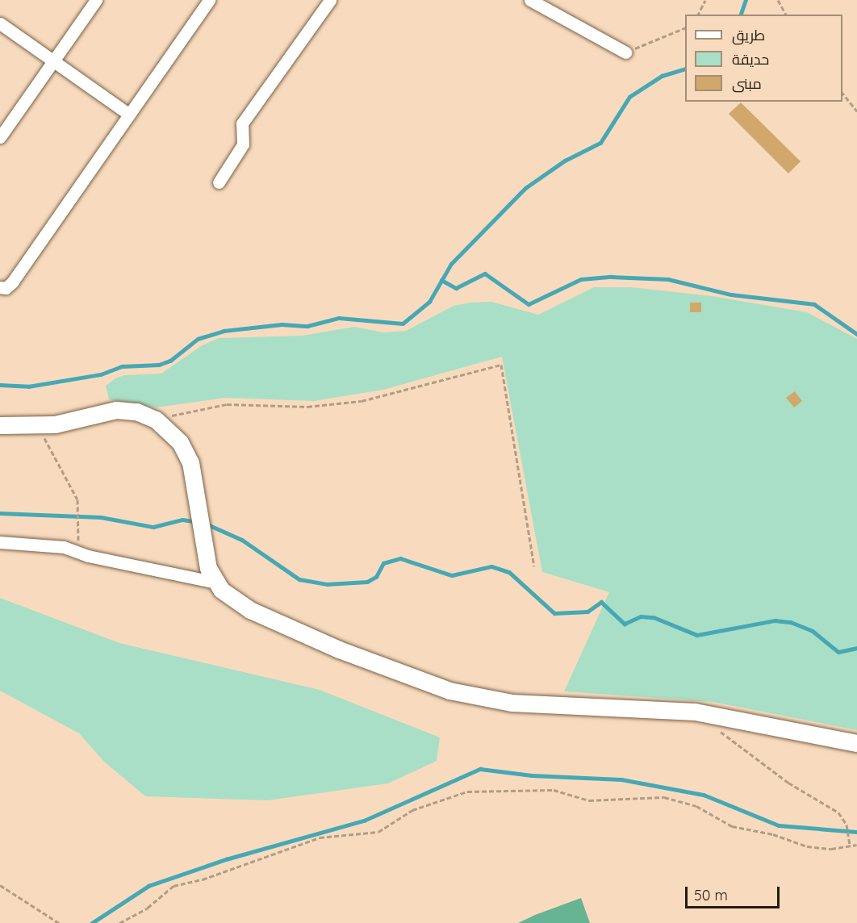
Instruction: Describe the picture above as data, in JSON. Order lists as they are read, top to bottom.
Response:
{
  "legend": ["طريق", "حديقة", "مبنى"],
  "scale_bar": "50 m"
}
